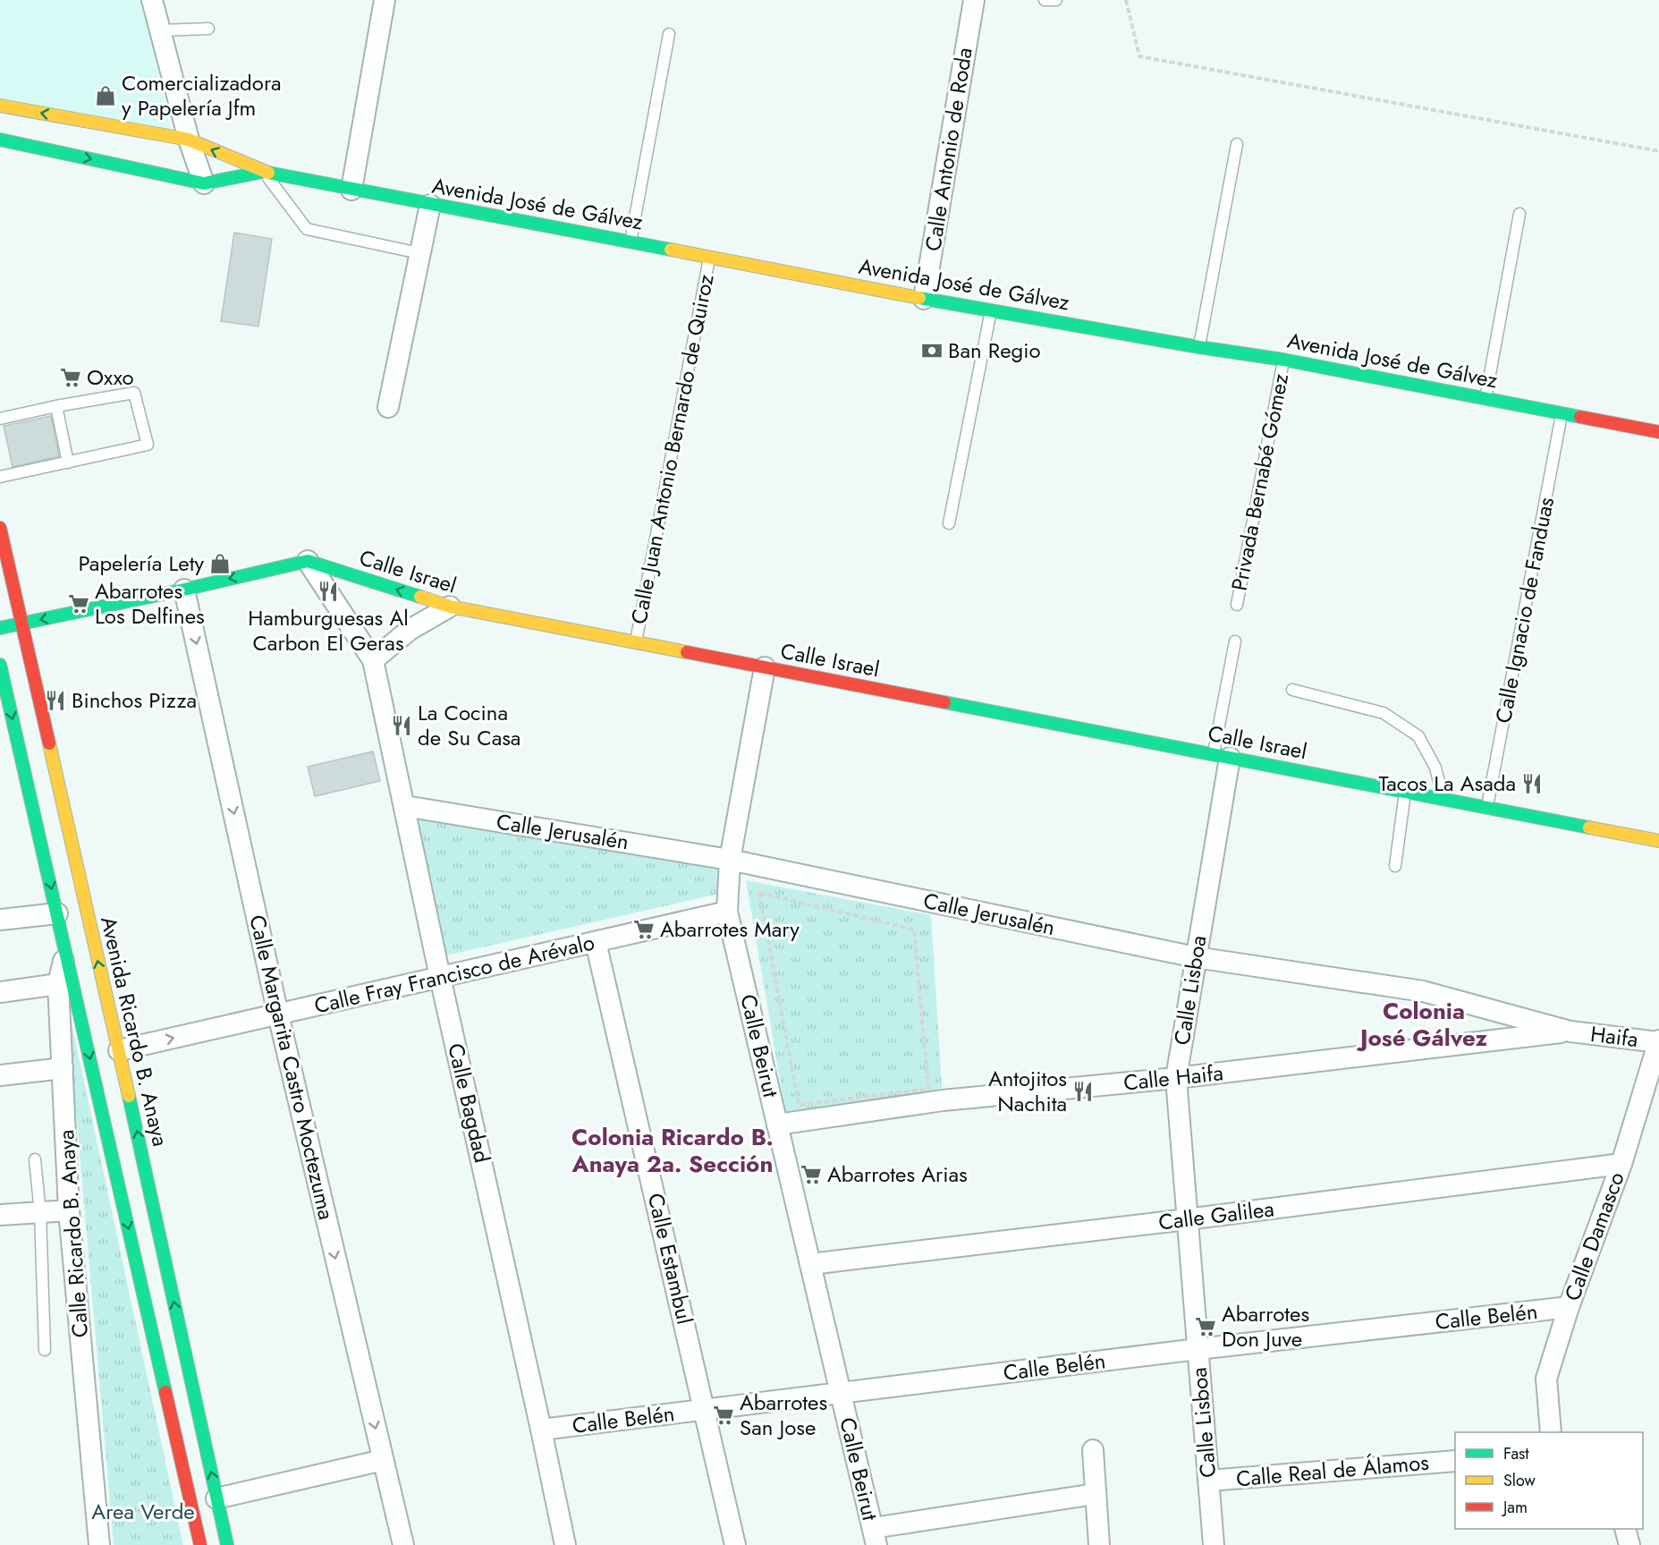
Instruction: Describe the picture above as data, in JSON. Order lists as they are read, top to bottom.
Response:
{
  "streets": {
    "main road": ["Avenida José de Gálvez", "Calle Israel", "Avenida Ricardo B. Anaya"],
    "street": [
      "Calle Antonio de Roda",
      "Calle Jerusalén",
      "Calle Fray Francisco de Arévalo",
      "Calle Lisboa",
      "Haifa",
      "Calle Beirut",
      "Calle Margarita Castro Moctezuma",
      "Calle Haifa",
      "Calle Bagdad",
      "Calle Galilea",
      "Calle Ricardo B. Anaya",
      "Calle Damasco",
      "Calle Estambul",
      "Calle Belén",
      "Calle Real de Álamos"
    ],
    "lane": ["Calle Juan Antonio Bernardo de Quiroz", "Privada Bernabé Gómez", "Calle Ignacio de Fanduas"]
  },
  "crossings": [
    ["Calle Antonio de Roda", "Avenida José de Gálvez"],
    ["Avenida José de Gálvez", "Calle Juan Antonio Bernardo de Quiroz"],
    ["Avenida José de Gálvez", "Privada Bernabé Gómez"],
    ["Avenida José de Gálvez", "Calle Ignacio de Fanduas"],
    ["Calle Juan Antonio Bernardo de Quiroz", "Calle Israel"],
    ["Calle Israel", "Calle Ignacio de Fanduas"],
    ["Calle Israel", "Calle Lisboa"],
    ["Calle Israel", "Calle Beirut"],
    ["Calle Israel", "Calle Bagdad"],
    ["Calle Jerusalén", "Calle Lisboa"],
    ["Calle Jerusalén", "Haifa"],
    ["Calle Jerusalén", "Calle Beirut"],
    ["Calle Jerusalén", "Calle Haifa"],
    ["Calle Jerusalén", "Calle Bagdad"],
    ["Calle Fray Francisco de Arévalo", "Avenida Ricardo B. Anaya"],
    ["Calle Fray Francisco de Arévalo", "Calle Beirut"],
    ["Calle Fray Francisco de Arévalo", "Calle Margarita Castro Moctezuma"],
    ["Calle Fray Francisco de Arévalo", "Calle Bagdad"],
    ["Calle Fray Francisco de Arévalo", "Calle Estambul"],
    ["Calle Lisboa", "Calle Haifa"],
    ["Calle Lisboa", "Calle Galilea"],
    ["Calle Lisboa", "Calle Belén"],
    ["Calle Lisboa", "Calle Real de Álamos"],
    ["Haifa", "Calle Haifa"],
    ["Haifa", "Calle Damasco"],
    ["Calle Beirut", "Calle Haifa"],
    ["Calle Beirut", "Calle Galilea"],
    ["Calle Beirut", "Calle Belén"],
    ["Calle Bagdad", "Calle Belén"],
    ["Calle Galilea", "Calle Damasco"],
    ["Calle Damasco", "Calle Belén"],
    ["Calle Estambul", "Calle Belén"]
  ],
  "one_way": ["Calle Margarita Castro Moctezuma"],
  "districts": ["Colonia José Gálvez", "Colonia Ricardo B. Anaya 2a. Sección"],
  "parks": ["Area Verde"],
  "places": {
    "shop": ["Comercializadora y Papelería Jfm", "Papelería Lety"],
    "bank": ["Ban Regio"],
    "supermarket": [
      "Oxxo",
      "Abarrotes Los Delfines",
      "Abarrotes Mary",
      "Abarrotes Arias",
      "Abarrotes Don Juve",
      "Abarrotes San Jose"
    ],
    "restaurant": [
      "Hamburguesas Al Carbon El Geras",
      "Binchos Pizza",
      "La Cocina de Su Casa",
      "Tacos La Asada",
      "Antojitos Nachita"
    ]
  },
  "legend": ["Fast", "Slow", "Jam"]
}
